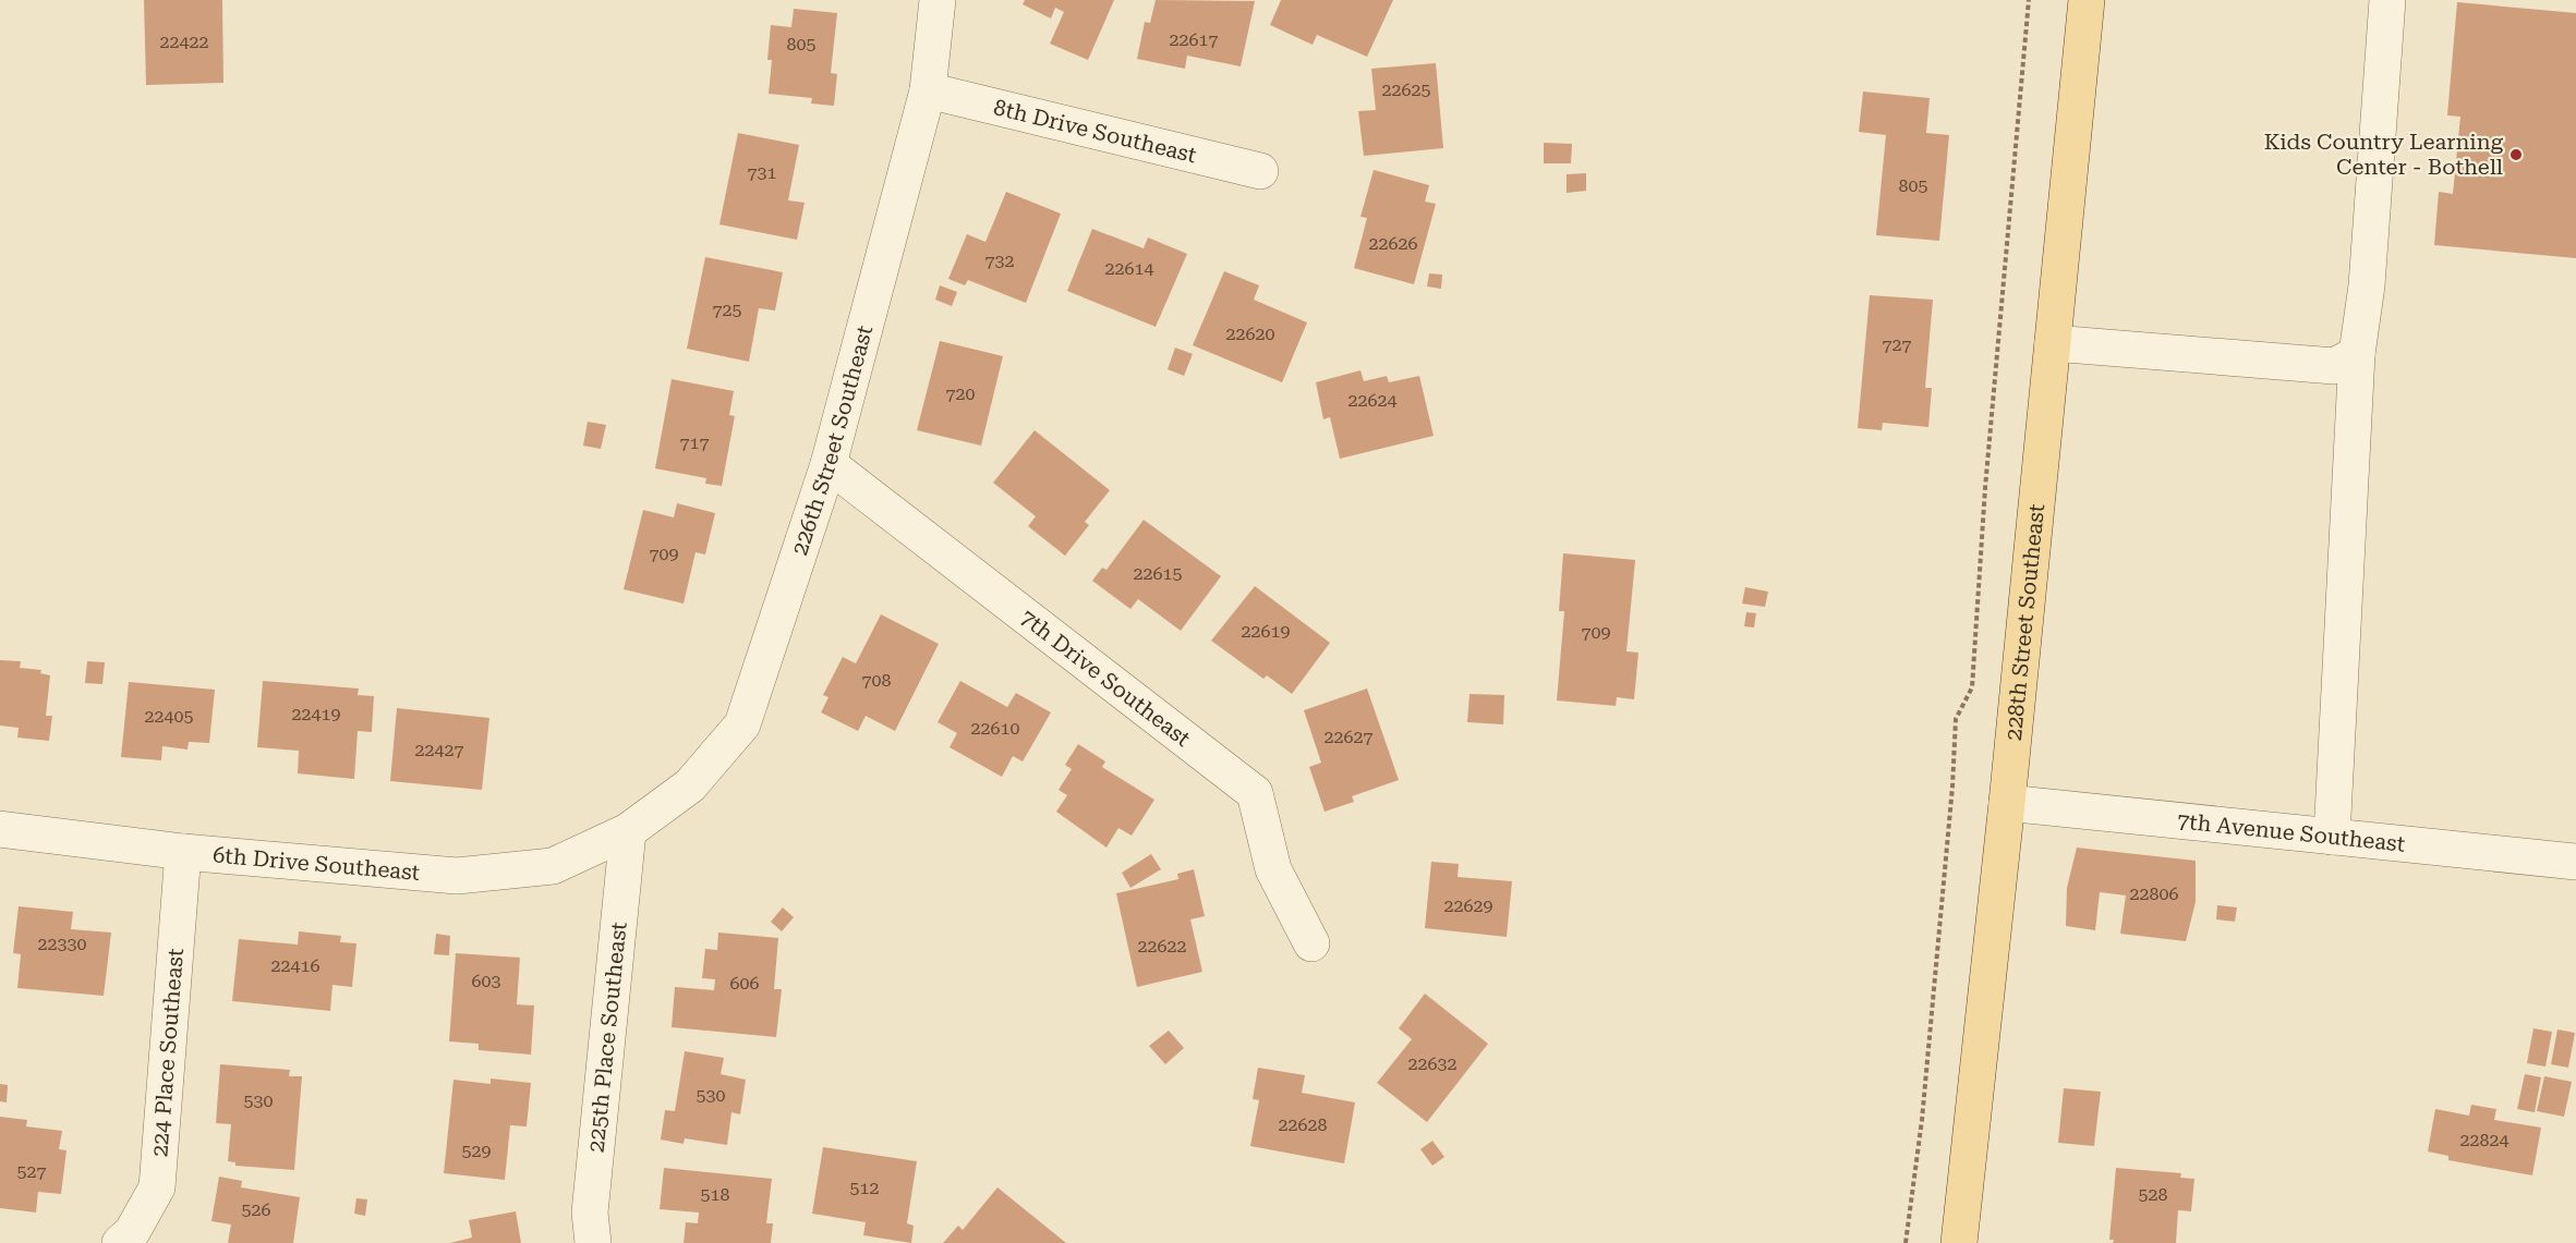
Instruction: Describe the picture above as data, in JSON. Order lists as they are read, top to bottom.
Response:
{
  "streets": {
    "main road": ["228th Street Southeast"],
    "street": [
      "8th Drive Southeast",
      "226th Street Southeast",
      "7th Drive Southeast",
      "7th Avenue Southeast",
      "6th Drive Southeast",
      "225th Place Southeast",
      "224 Place Southeast"
    ]
  },
  "crossings": [
    ["8th Drive Southeast", "226th Street Southeast"],
    ["226th Street Southeast", "7th Drive Southeast"],
    ["226th Street Southeast", "6th Drive Southeast"],
    ["226th Street Southeast", "225th Place Southeast"],
    ["228th Street Southeast", "7th Avenue Southeast"],
    ["6th Drive Southeast", "225th Place Southeast"],
    ["6th Drive Southeast", "224 Place Southeast"]
  ],
  "places": ["Kids Country Learning Center - Bothell"],
  "house_numbers": [
    "22617",
    "22422",
    "805",
    "22625",
    "731",
    "805",
    "22626",
    "732",
    "22614",
    "725",
    "22620",
    "727",
    "720",
    "22624",
    "717",
    "709",
    "22615",
    "22619",
    "709",
    "708",
    "22419",
    "22405",
    "22610",
    "22627",
    "22427",
    "22806",
    "22629",
    "22330",
    "22622",
    "22416",
    "603",
    "606",
    "22632",
    "530",
    "530",
    "22628",
    "22824",
    "529",
    "527",
    "512",
    "518",
    "528",
    "526"
  ]
}
